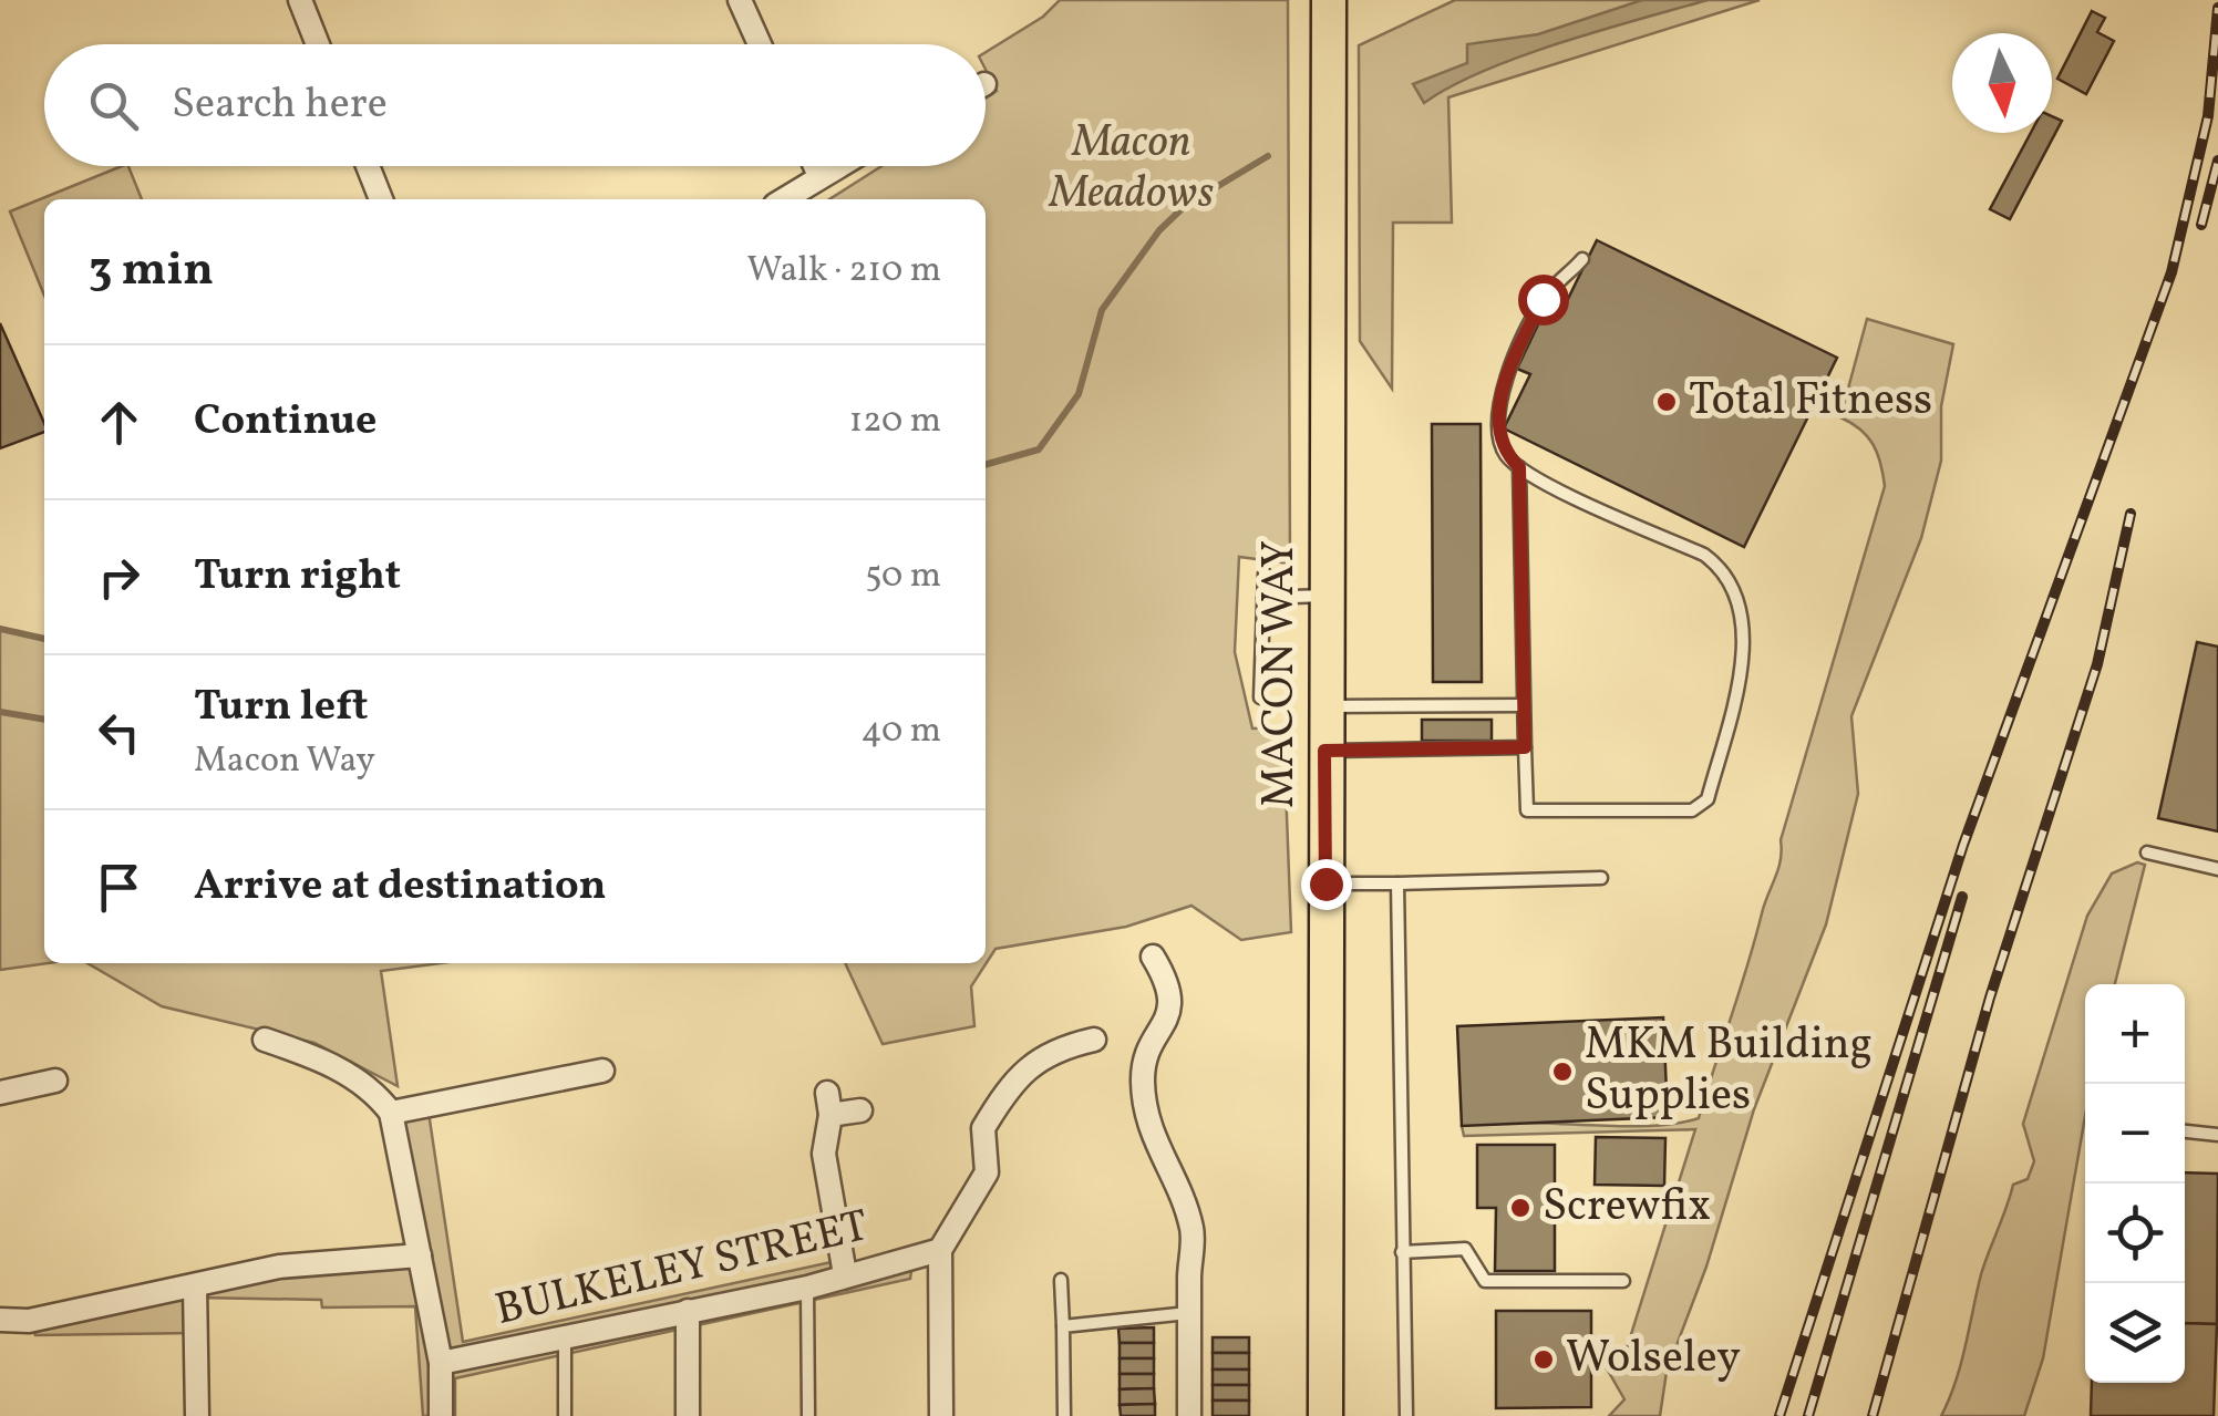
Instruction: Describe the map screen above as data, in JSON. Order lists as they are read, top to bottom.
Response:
{
  "streets": {
    "main road": ["MACON WAY"],
    "street": ["BULKELEY STREET"]
  },
  "parks": ["Macon Meadows"],
  "places": [
    "Total Fitness",
    "MKM Building Supplies",
    "Screwfix",
    "Wolseley"
  ],
  "north": "bottom",
  "page": {
    "search": "Search here",
    "heading": ["3 min", "Walk · 210 m"],
    "list": [
      ["Continue", "120 m"],
      ["Turn right", "50 m"],
      ["Turn left", "Macon Way", "40 m"],
      "Arrive at destination"
    ],
    "map_buttons": ["+", "−"]
  }
}
